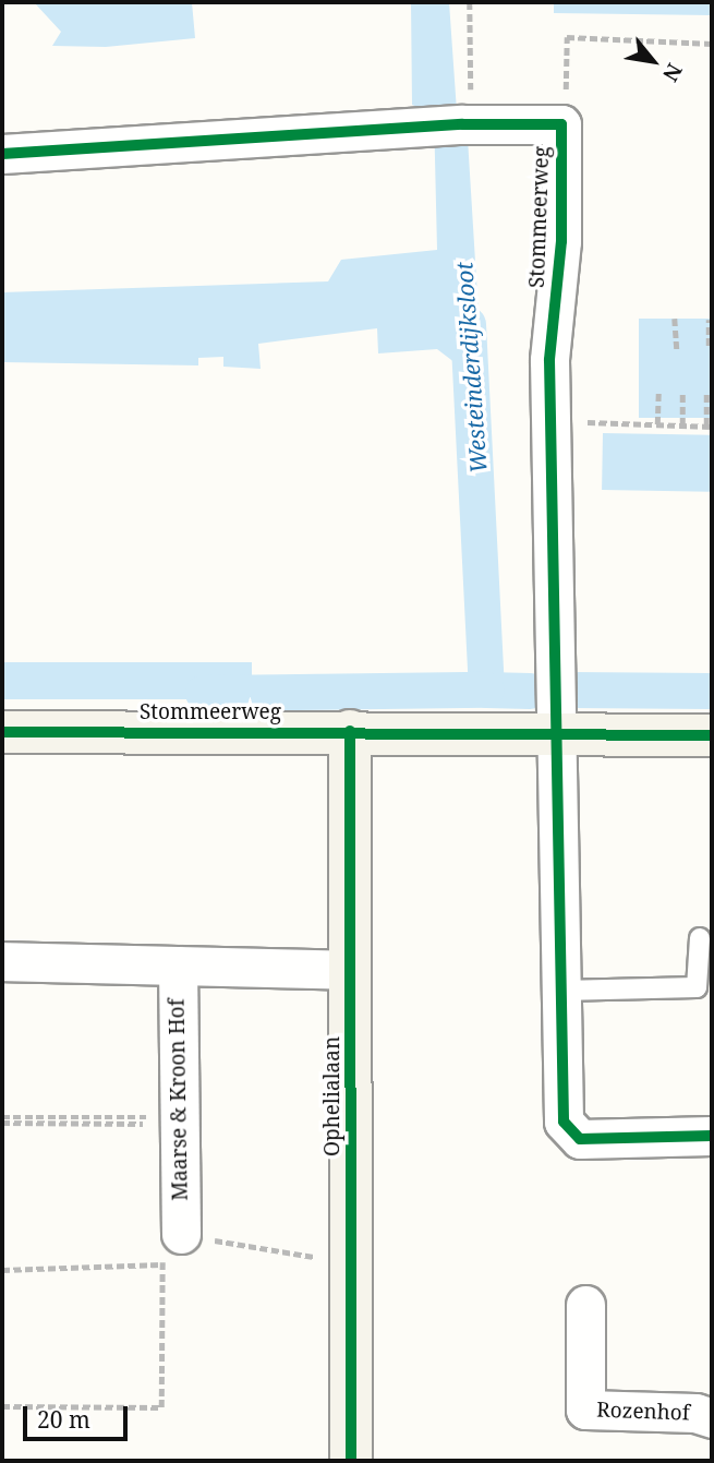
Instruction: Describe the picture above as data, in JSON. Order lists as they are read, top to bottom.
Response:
{
  "streets": {
    "street": [
      "Stommeerweg",
      "Ophelialaan",
      "Maarse & Kroon Hof",
      "Rozenhof"
    ]
  },
  "crossings": [
    ["Stommeerweg", "Ophelialaan"]
  ],
  "water": ["Westeinderdijksloot"],
  "scale_bar": "20 m",
  "north": "bottom right"
}
